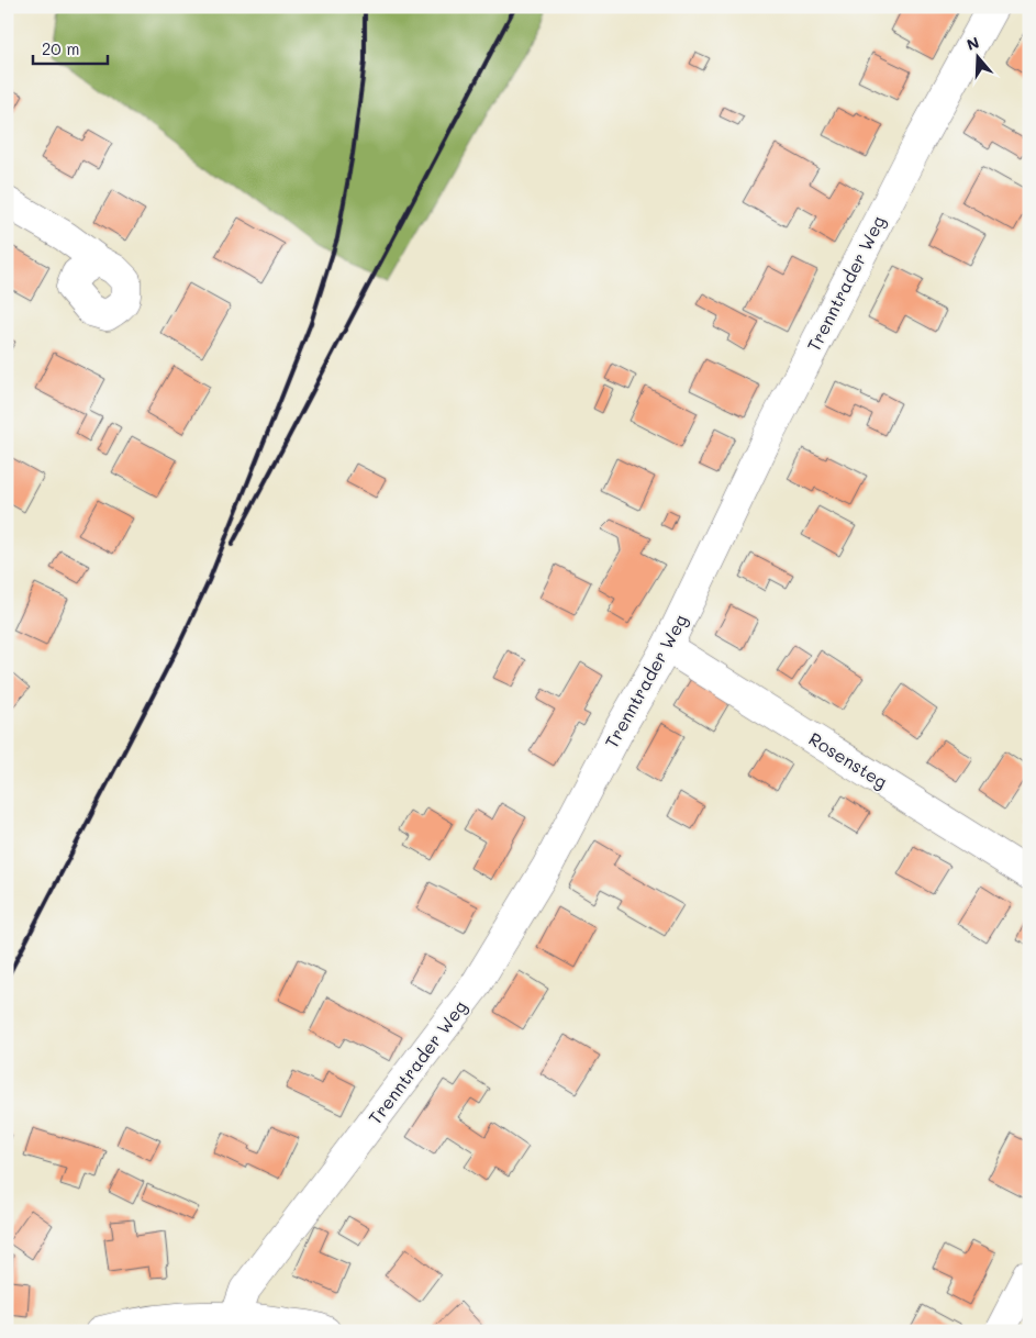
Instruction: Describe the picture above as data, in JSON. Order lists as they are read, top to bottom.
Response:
{
  "streets": {
    "street": ["Trenntrader Weg", "Rosensteg"]
  },
  "crossings": [
    ["Trenntrader Weg", "Rosensteg"]
  ],
  "scale_bar": "20 m",
  "north": "top"
}
